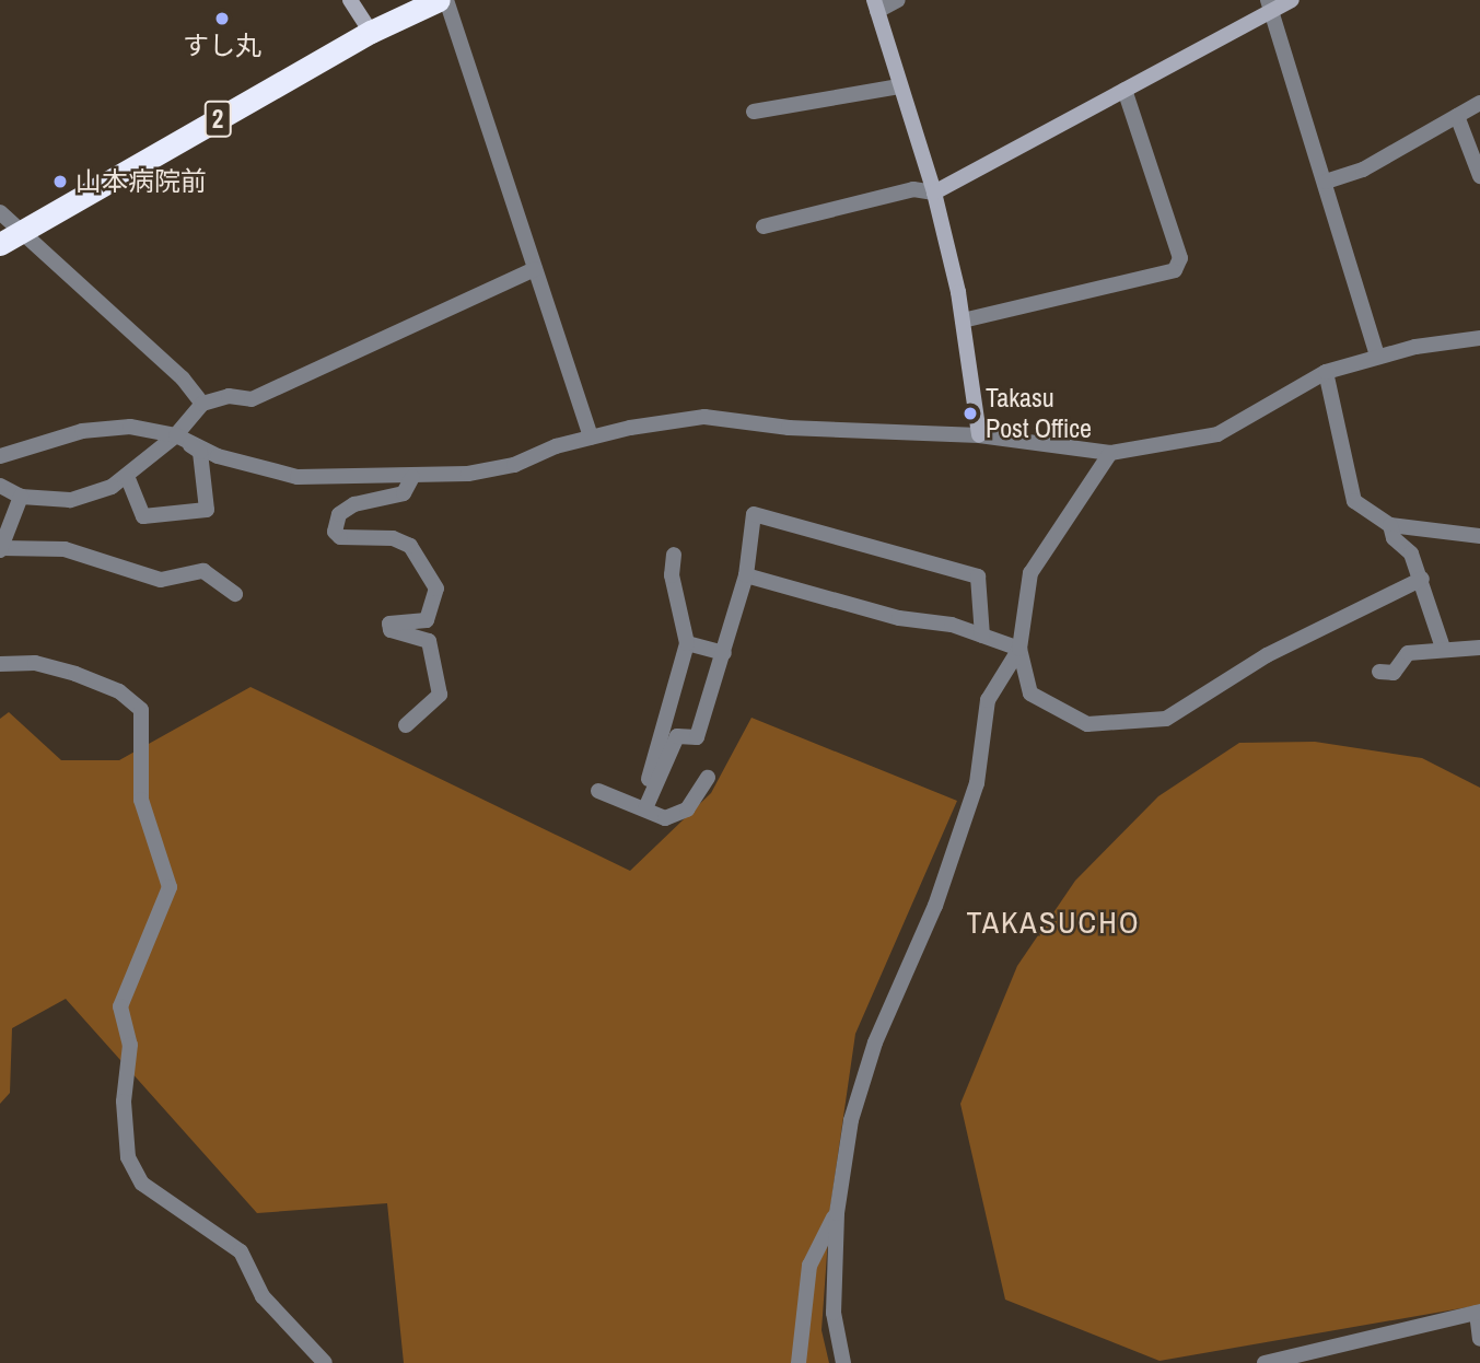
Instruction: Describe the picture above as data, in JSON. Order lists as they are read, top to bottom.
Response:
{
  "streets": {
    "highway": ["2"]
  },
  "districts": ["TAKASUCHO"],
  "places": ["すし丸", "山本病院前", "Takasu Post Office"]
}
